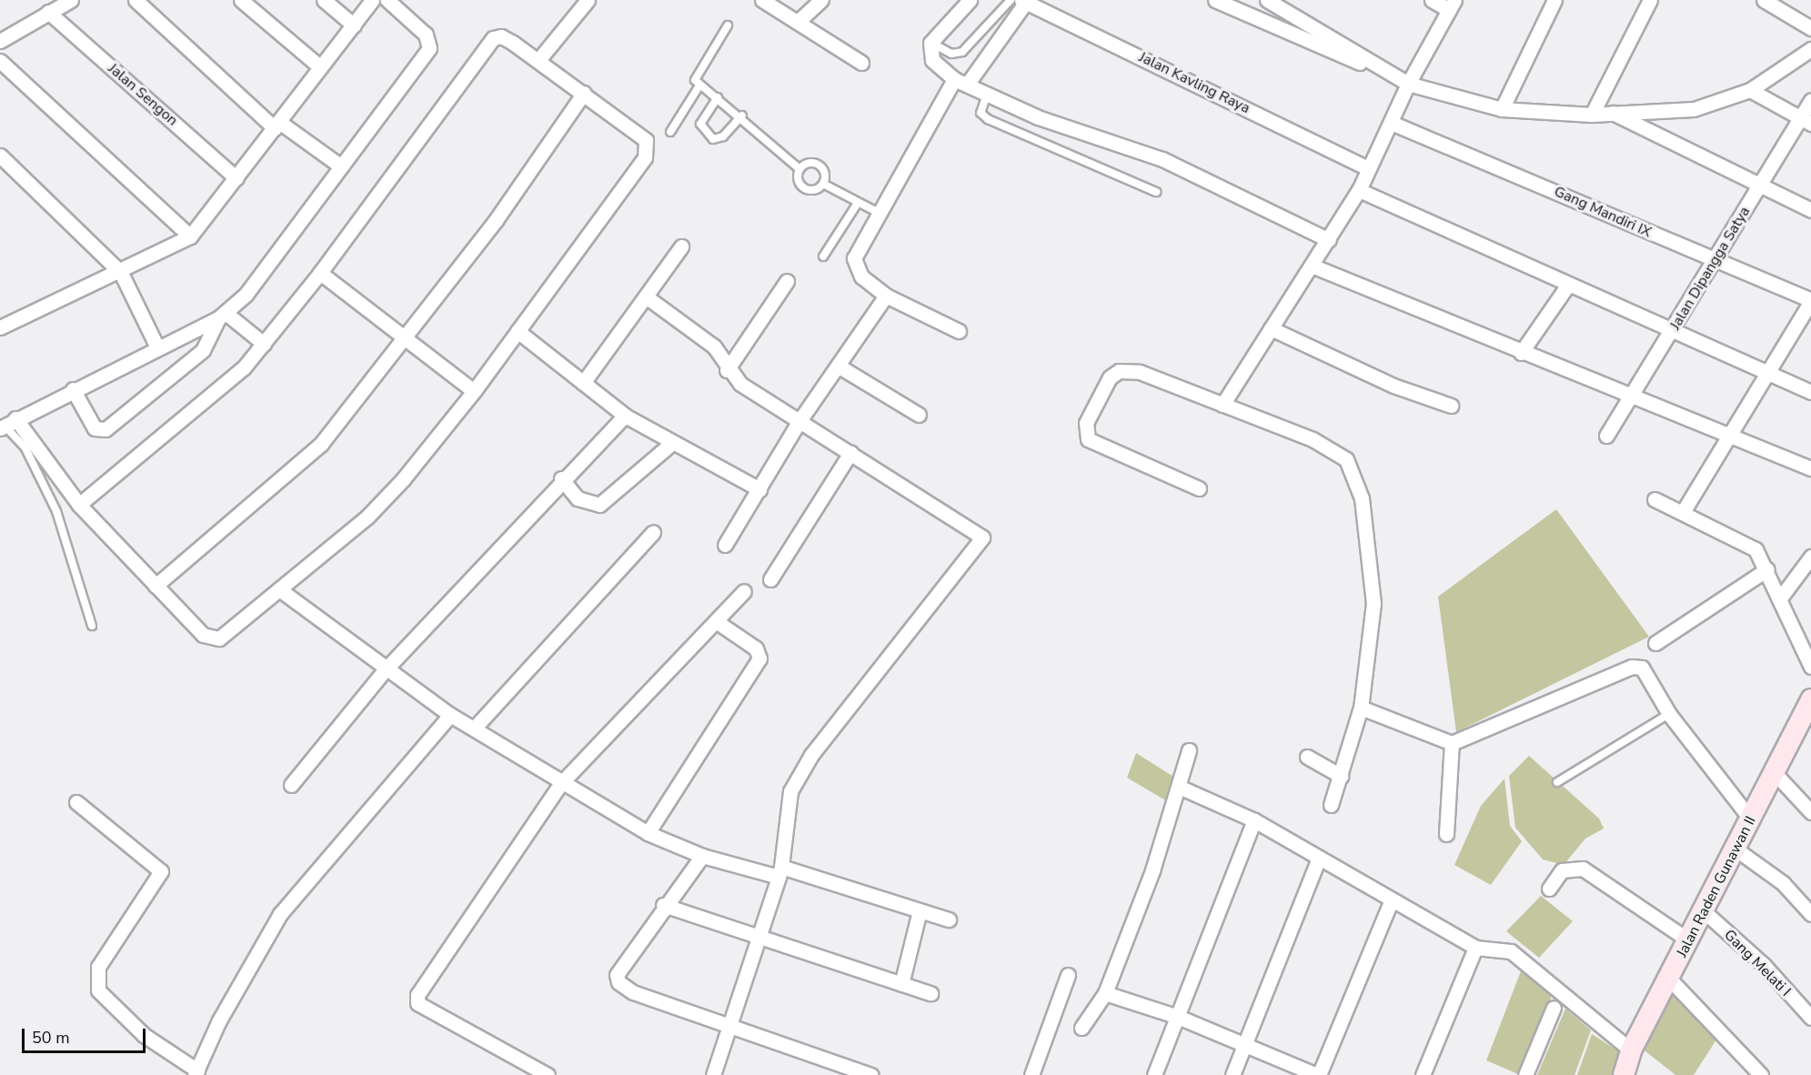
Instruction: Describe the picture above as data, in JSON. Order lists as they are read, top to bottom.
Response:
{
  "streets": {
    "street": [
      "Jalan Kavling Raya",
      "Jalan Sengon",
      "Gang Mandiri IX",
      "Jalan Dipangga Satya",
      "Jalan Raden Gunawan II",
      "Gang Melati I"
    ]
  },
  "crossings": [
    ["Gang Mandiri IX", "Jalan Dipangga Satya"],
    ["Jalan Raden Gunawan II", "Gang Melati I"]
  ],
  "scale_bar": "50 m"
}
